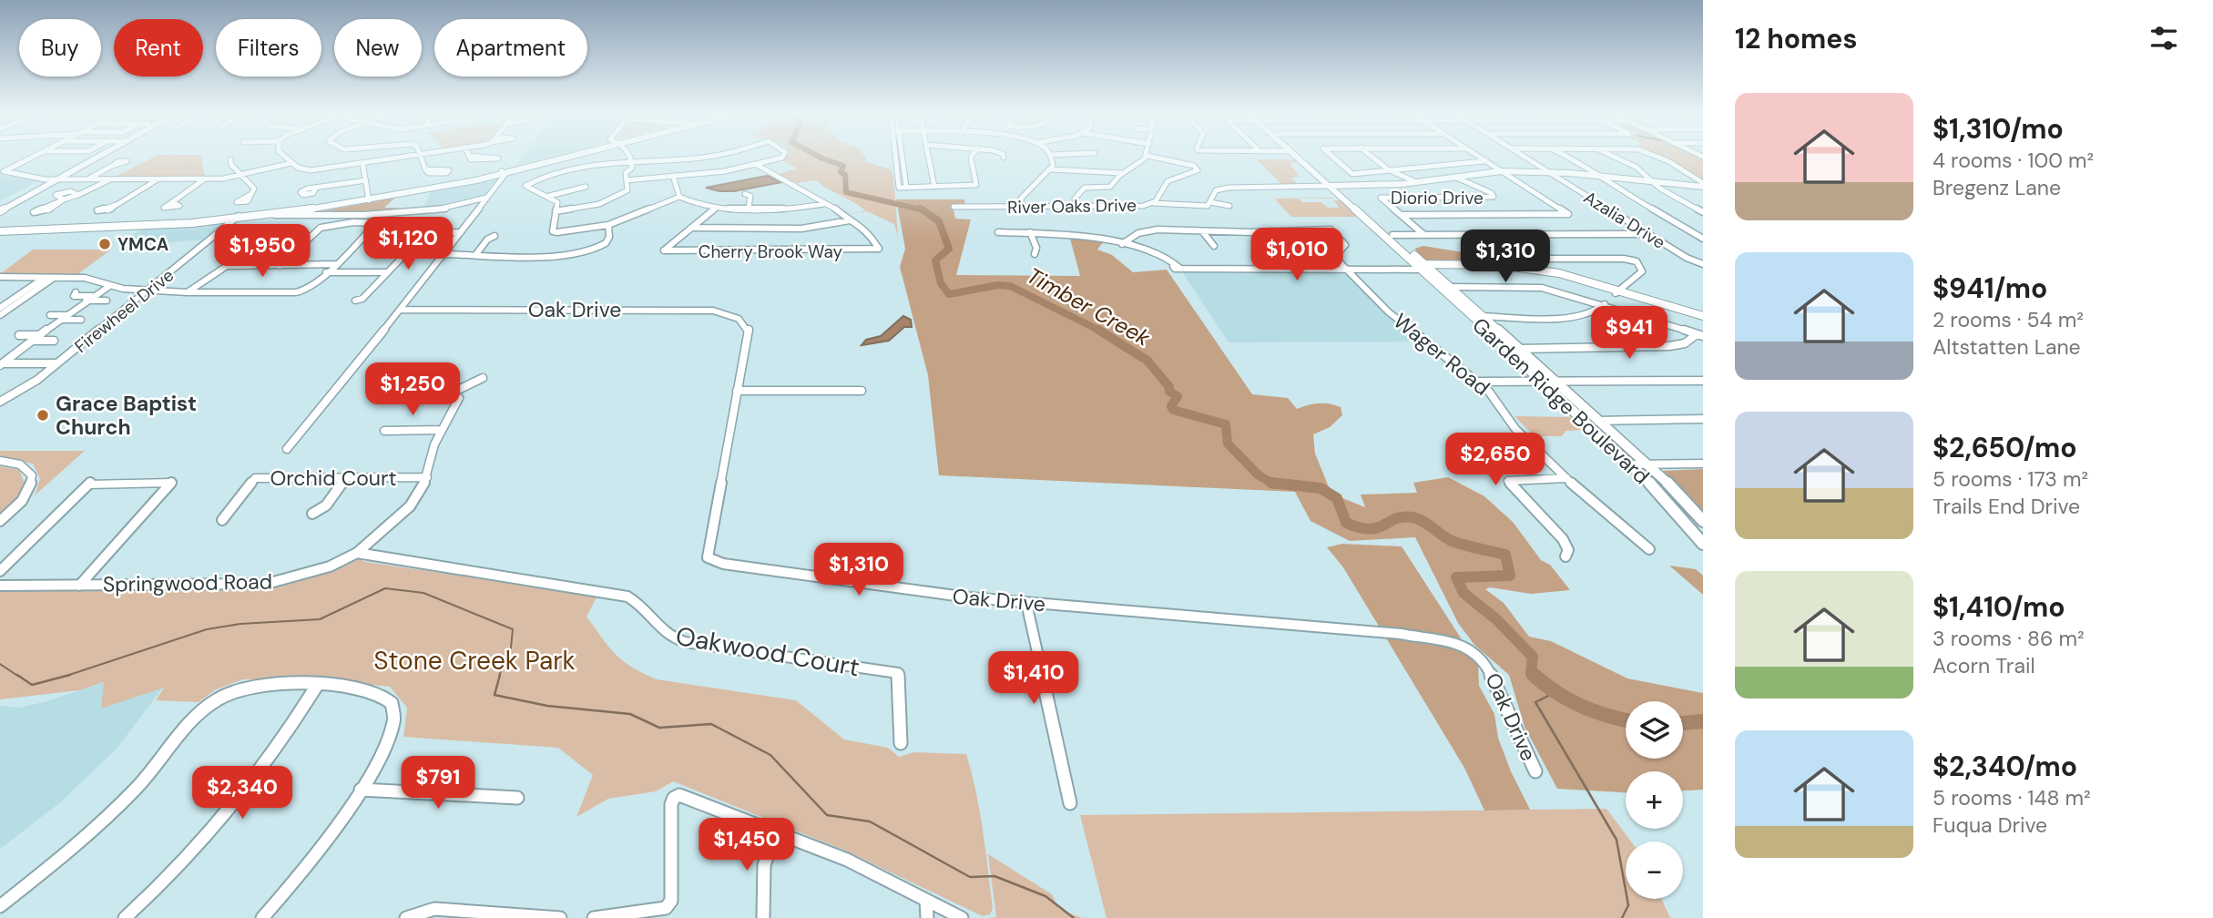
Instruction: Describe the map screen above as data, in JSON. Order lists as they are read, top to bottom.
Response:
{
  "streets": {
    "main road": ["Garden Ridge Boulevard"],
    "street": [
      "Diorio Drive",
      "River Oaks Drive",
      "Azalia Drive",
      "Cherry Brook Way",
      "Oak Drive",
      "Firewheel Drive",
      "Wager Road",
      "Orchid Court",
      "Springwood Road",
      "Oakwood Court"
    ]
  },
  "crossings": [
    ["Orchid Court", "Springwood Road"],
    ["Springwood Road", "Oakwood Court"]
  ],
  "water": ["Timber Creek"],
  "parks": ["Stone Creek Park"],
  "places": ["YMCA", "Grace Baptist Church"],
  "page": {
    "heading": "12 homes",
    "chip": [
      "Buy",
      "Rent",
      "Filters",
      "New",
      "Apartment"
    ],
    "list": [
      {
        "name": "$1,310/mo",
        "note": "4 rooms · 100 m² · Bregenz Lane"
      },
      {
        "name": "$941/mo",
        "note": "2 rooms · 54 m² · Altstatten Lane"
      },
      {
        "name": "$2,650/mo",
        "note": "5 rooms · 173 m² · Trails End Drive"
      },
      {
        "name": "$1,410/mo",
        "note": "3 rooms · 86 m² · Acorn Trail"
      },
      {
        "name": "$2,340/mo",
        "note": "5 rooms · 148 m² · Fuqua Drive"
      }
    ],
    "price": [
      "$1,120",
      "$1,950",
      "$1,010",
      "$1,310",
      "$941",
      "$1,250",
      "$2,650",
      "$1,310",
      "$1,410",
      "$791",
      "$2,340",
      "$1,450"
    ],
    "map_buttons": ["+", "−"]
  }
}
